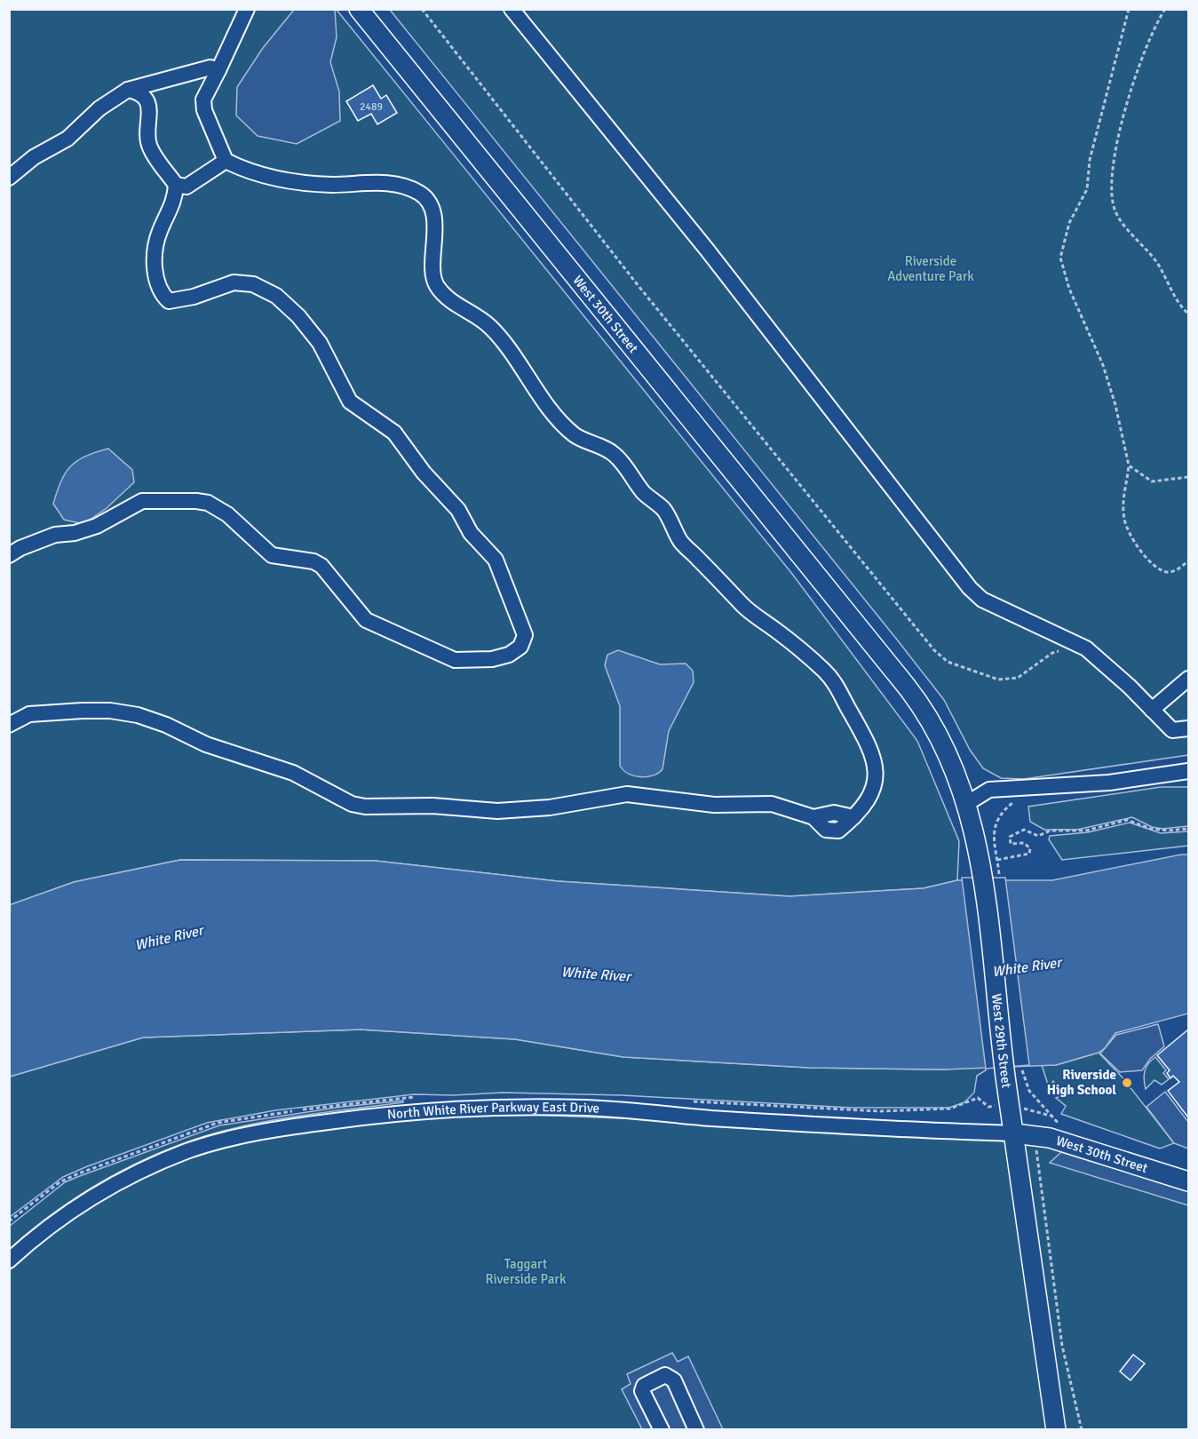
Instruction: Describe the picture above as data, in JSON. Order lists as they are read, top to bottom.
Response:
{
  "streets": {
    "main road": ["West 30th Street", "West 29th Street"],
    "street": ["North White River Parkway East Drive"]
  },
  "crossings": [
    ["West 30th Street", "West 29th Street"],
    ["West 30th Street", "North White River Parkway East Drive"],
    ["West 29th Street", "North White River Parkway East Drive"]
  ],
  "water": ["White River"],
  "parks": ["Riverside Adventure Park", "Taggart Riverside Park"],
  "places": ["Riverside High School"],
  "house_numbers": ["2489"]
}
